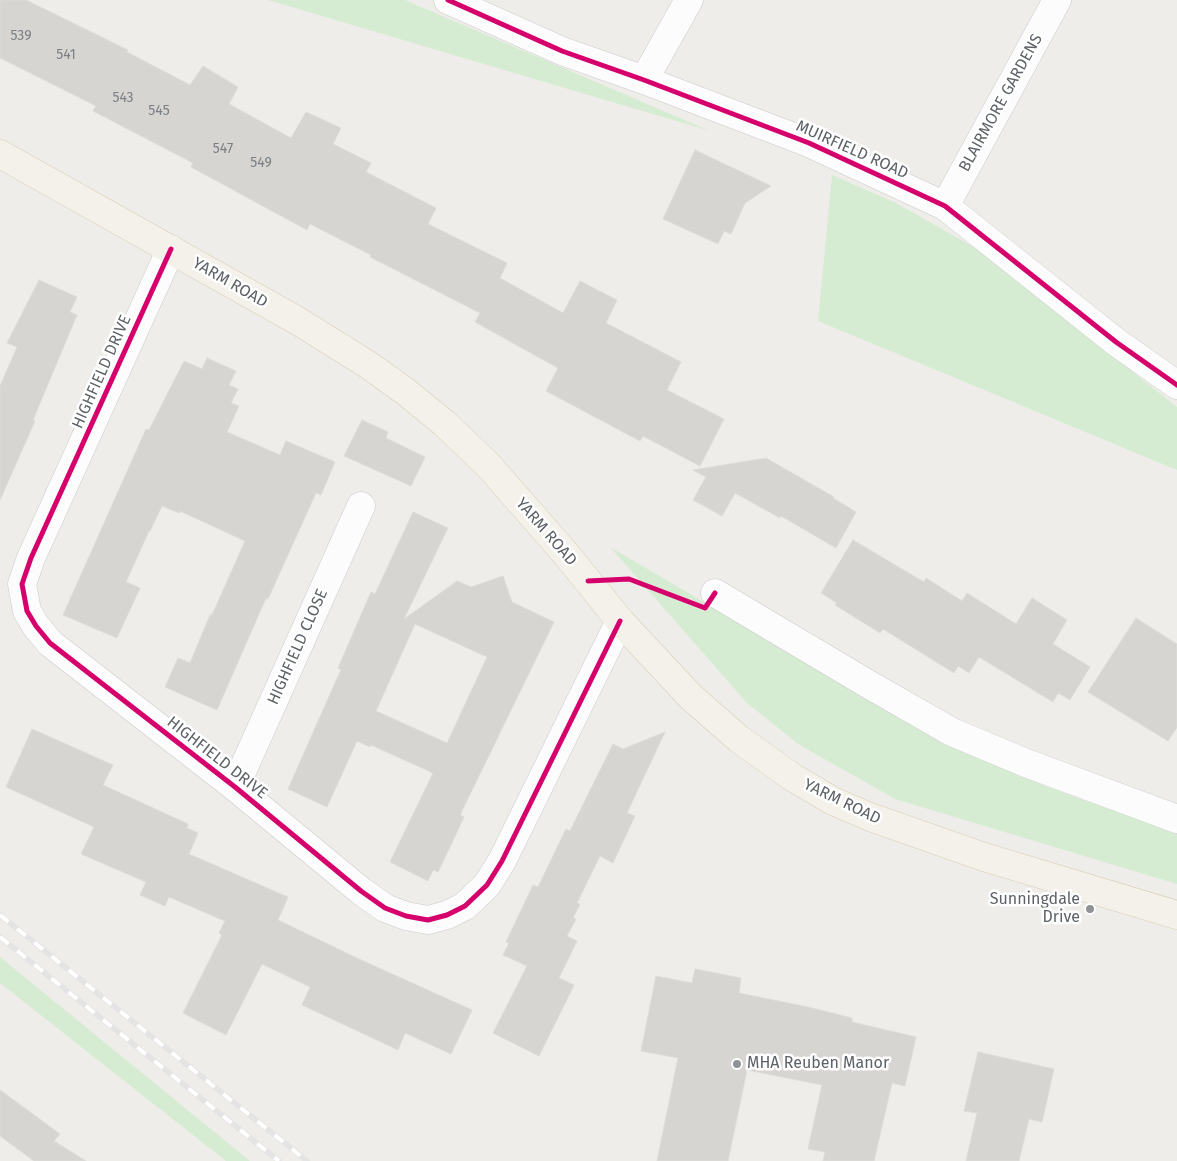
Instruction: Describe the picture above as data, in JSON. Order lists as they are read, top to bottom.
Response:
{
  "streets": {
    "main road": ["YARM ROAD"],
    "street": [
      "BLAIRMORE GARDENS",
      "MUIRFIELD ROAD",
      "HIGHFIELD DRIVE",
      "HIGHFIELD CLOSE"
    ]
  },
  "crossings": [
    ["BLAIRMORE GARDENS", "MUIRFIELD ROAD"],
    ["YARM ROAD", "HIGHFIELD DRIVE"],
    ["HIGHFIELD DRIVE", "HIGHFIELD CLOSE"]
  ],
  "places": ["Sunningdale Drive", "MHA Reuben Manor"],
  "house_numbers": [
    "539",
    "541",
    "543",
    "545",
    "547",
    "549"
  ]
}
